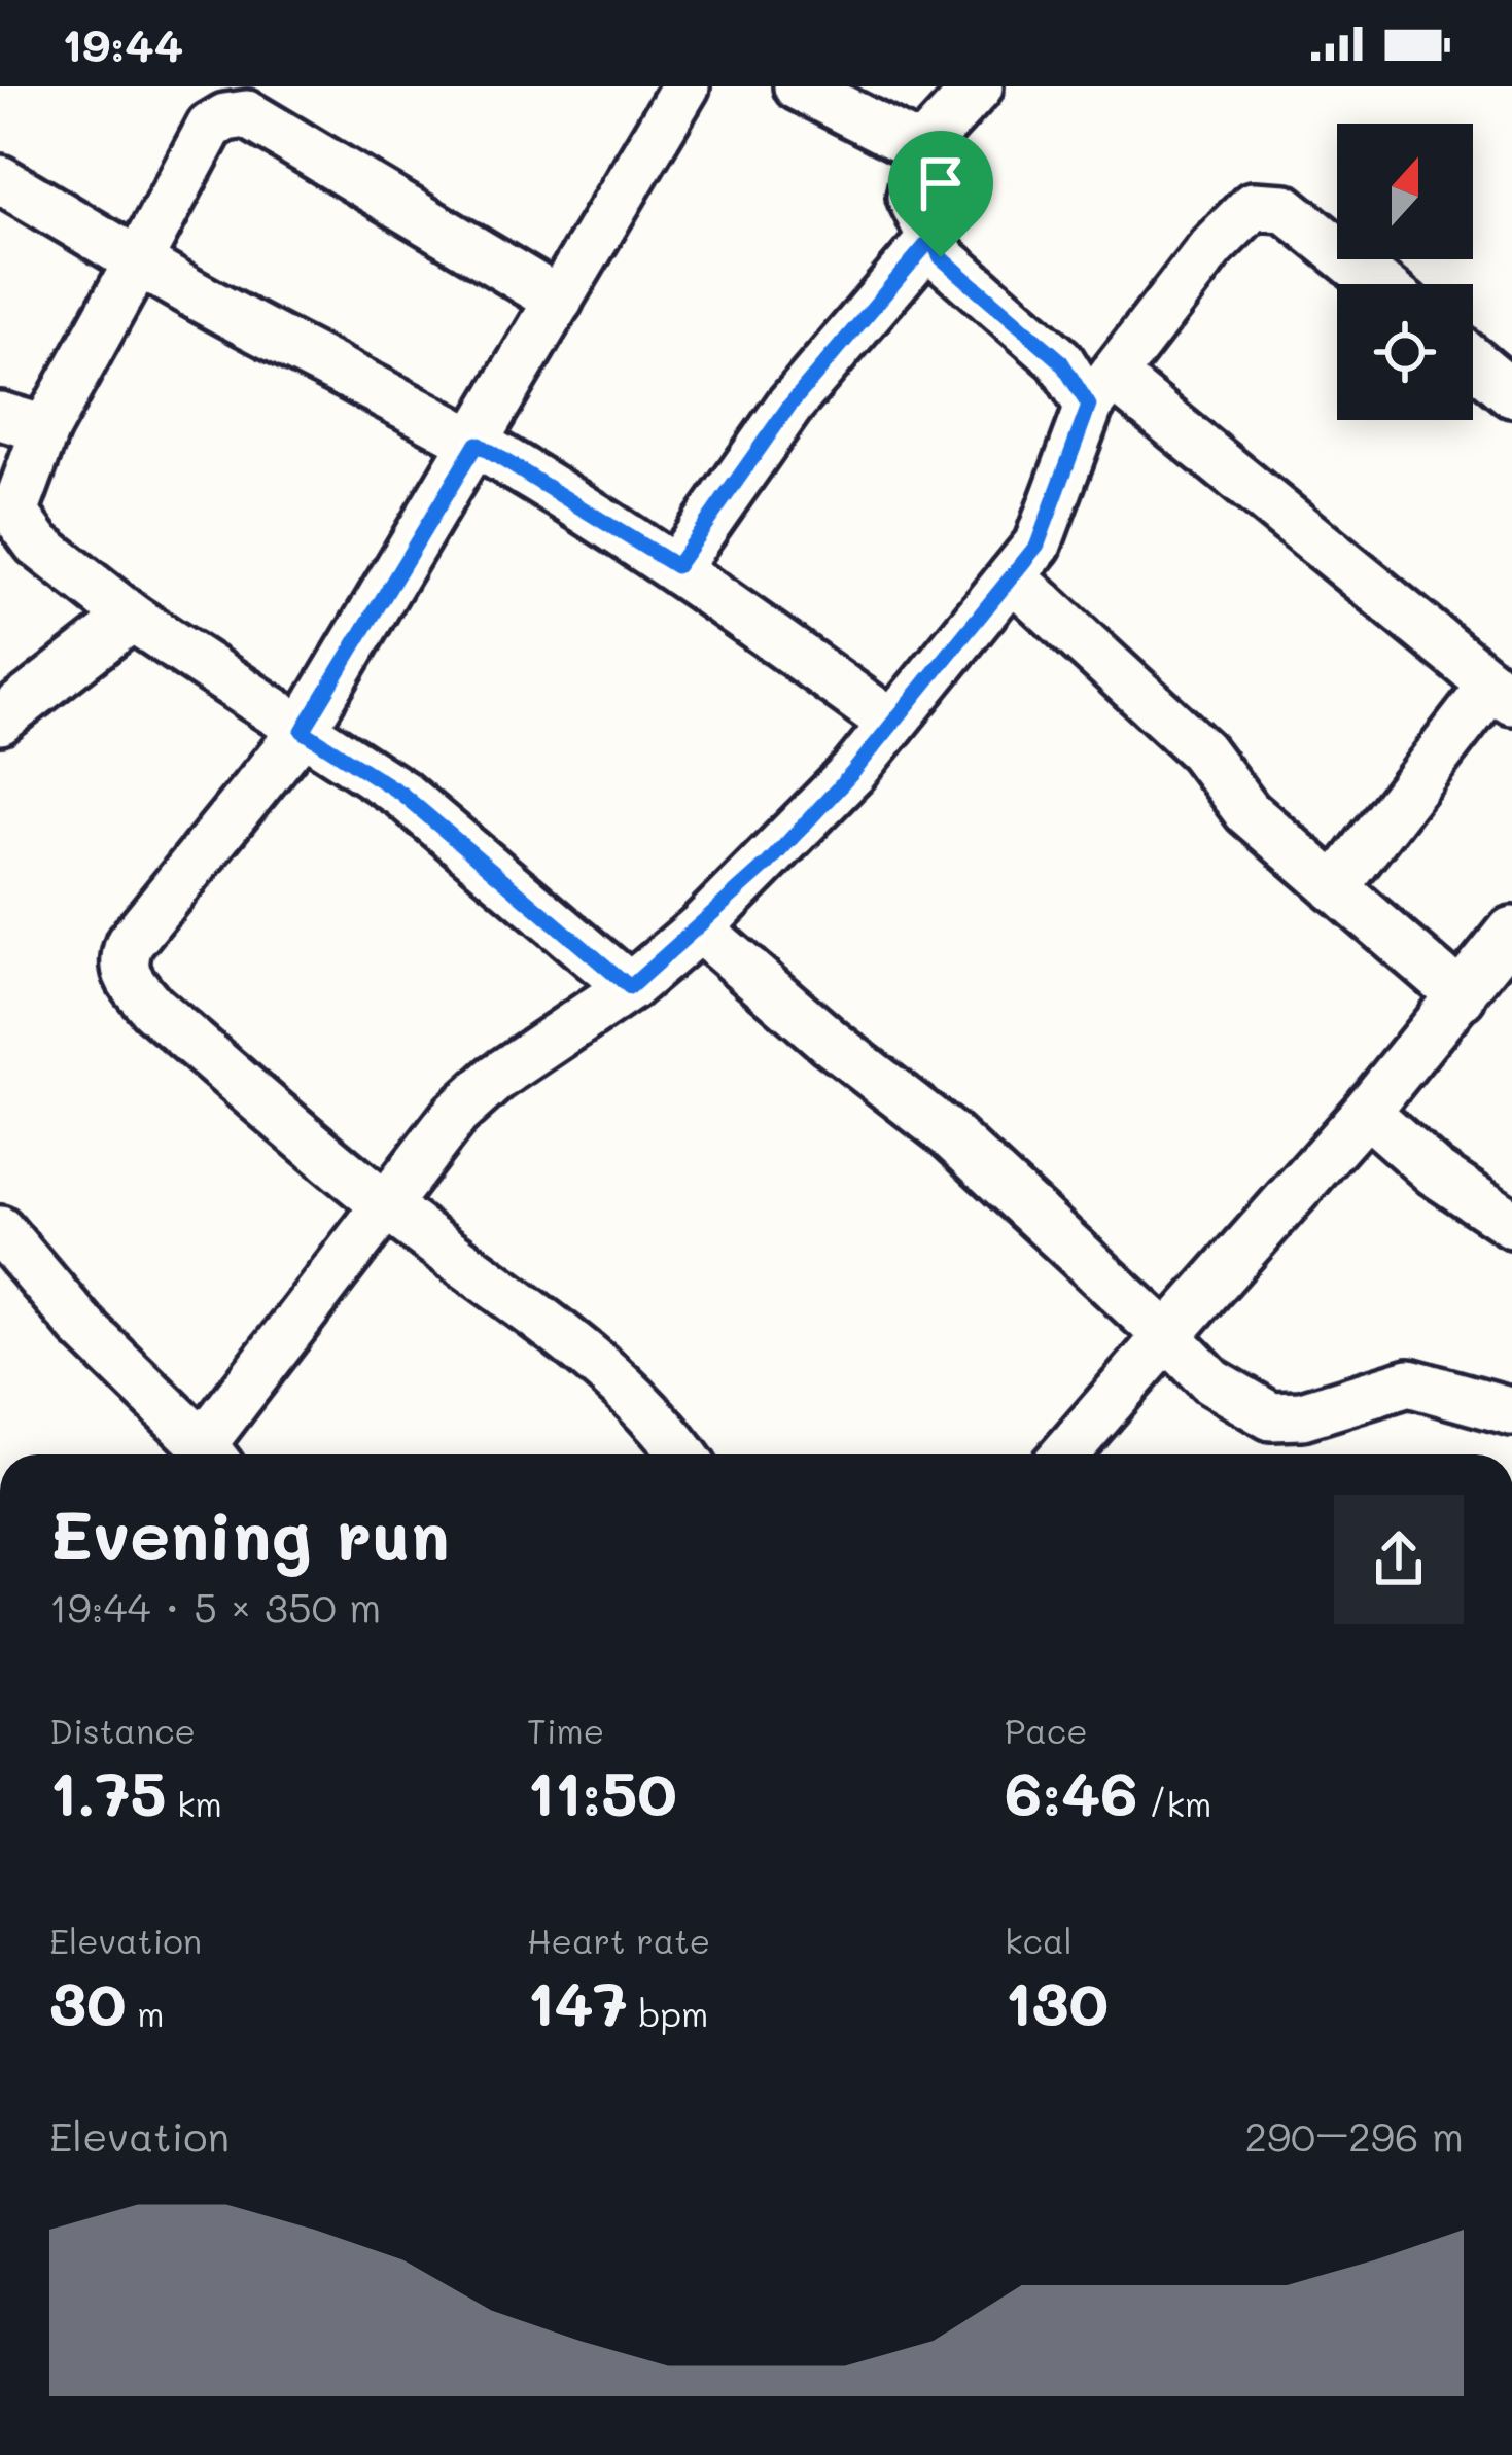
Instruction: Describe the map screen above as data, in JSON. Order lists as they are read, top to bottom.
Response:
{
  "north": "top",
  "page": {
    "status": "19:44",
    "heading": ["Evening run", "19:44 · 5 × 350 m"],
    "stats": [
      ["Distance", "1.75 km"],
      ["Time", "11:50"],
      ["Pace", "6:46 /km"],
      ["Elevation", "30 m"],
      ["Heart rate", "147 bpm"],
      ["kcal", "130"]
    ],
    "chart": ["Elevation", "290–296 m"]
  }
}
